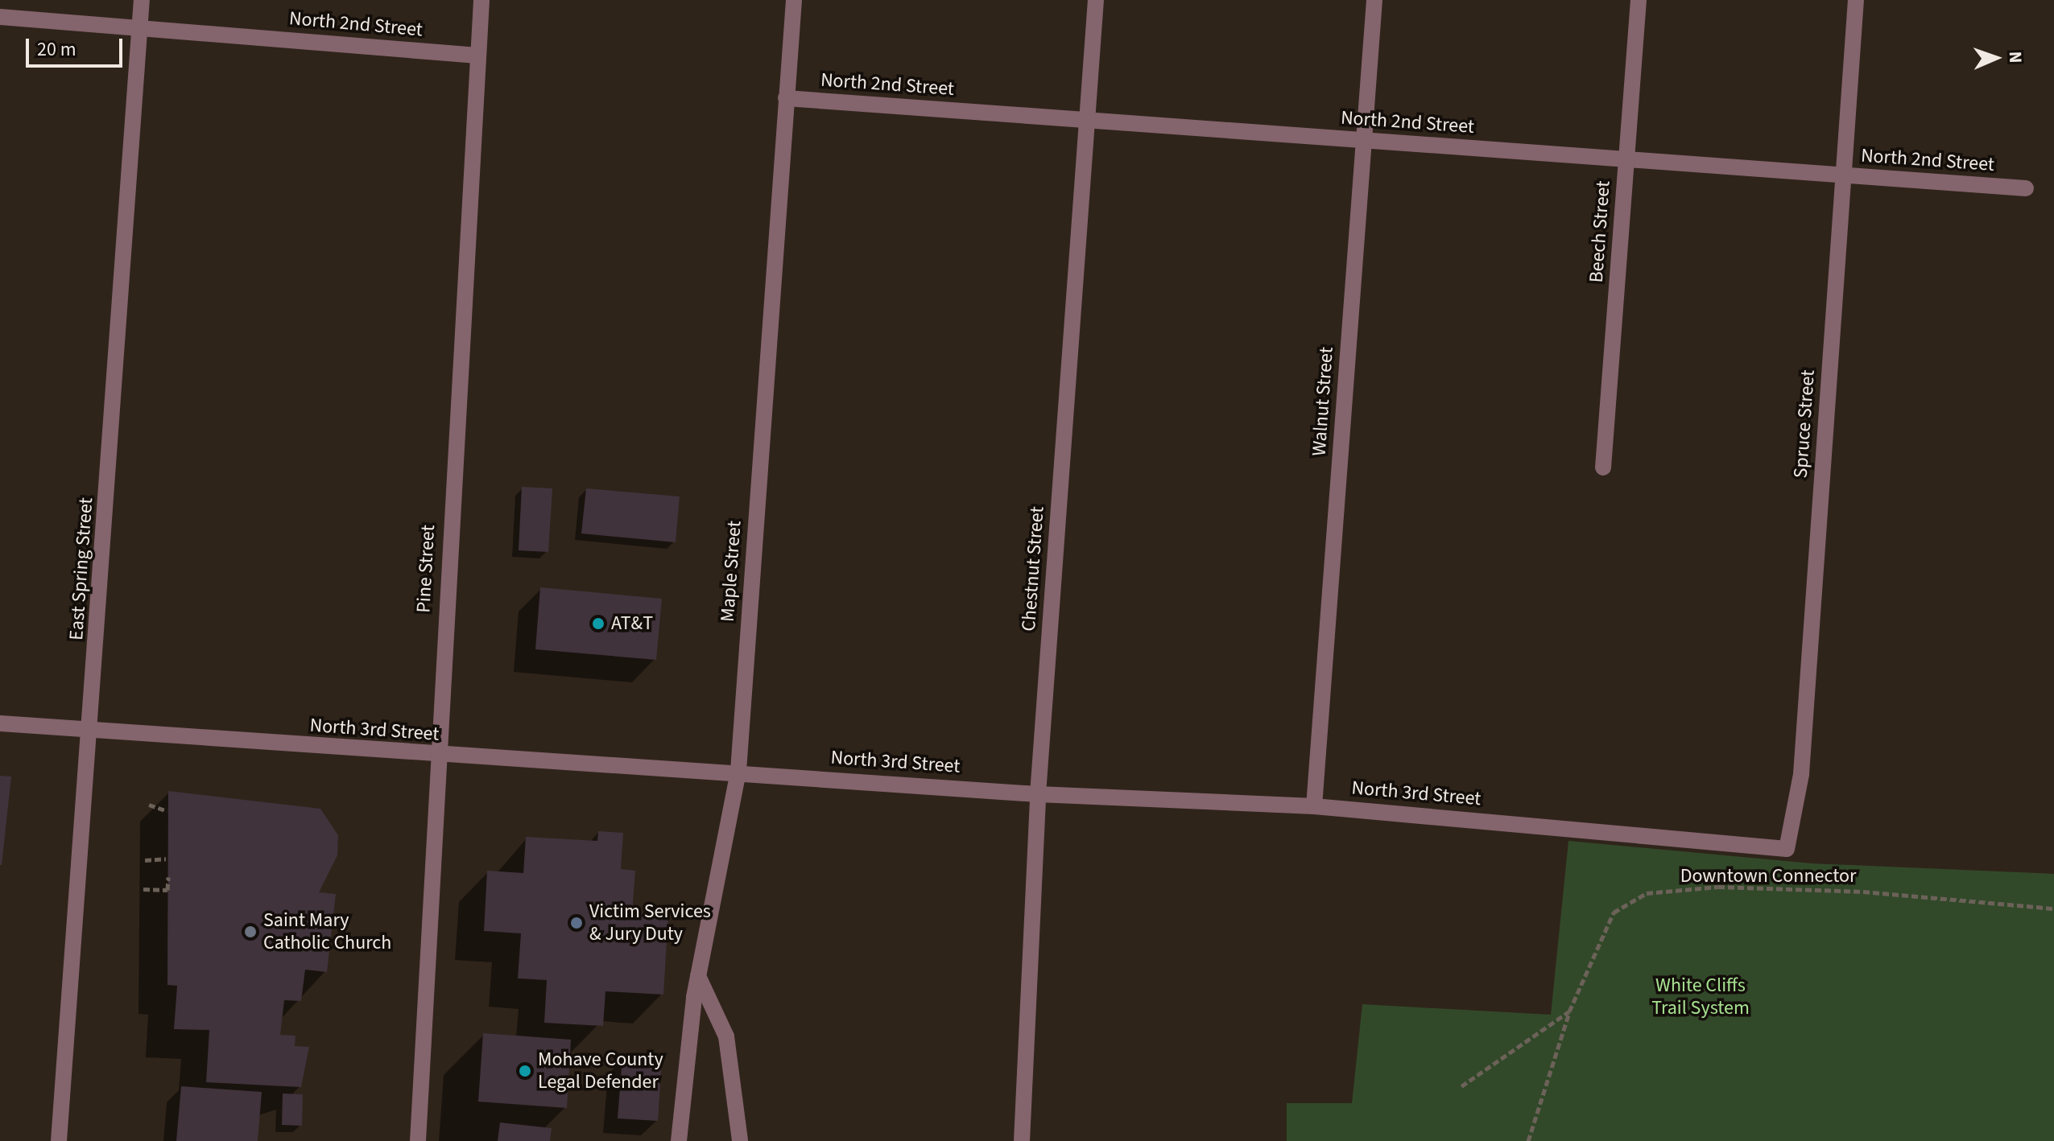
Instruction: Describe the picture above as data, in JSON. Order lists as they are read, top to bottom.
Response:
{
  "streets": {
    "street": [
      "North 2nd Street",
      "Beech Street",
      "Walnut Street",
      "Spruce Street",
      "East Spring Street",
      "Pine Street",
      "Chestnut Street",
      "Maple Street",
      "North 3rd Street"
    ],
    "path": ["Downtown Connector"]
  },
  "crossings": [
    ["North 2nd Street", "Beech Street"],
    ["North 2nd Street", "Walnut Street"],
    ["North 2nd Street", "Spruce Street"],
    ["North 2nd Street", "East Spring Street"],
    ["North 2nd Street", "Pine Street"],
    ["North 2nd Street", "Chestnut Street"],
    ["North 2nd Street", "Maple Street"],
    ["Walnut Street", "North 3rd Street"],
    ["Spruce Street", "North 3rd Street"],
    ["East Spring Street", "North 3rd Street"],
    ["Pine Street", "North 3rd Street"],
    ["Chestnut Street", "North 3rd Street"],
    ["Maple Street", "North 3rd Street"]
  ],
  "parks": ["White Cliffs Trail System"],
  "places": [
    "AT&T",
    "Victim Services & Jury Duty",
    "Saint Mary Catholic Church",
    "Mohave County Legal Defender"
  ],
  "scale_bar": "20 m",
  "north": "right"
}
